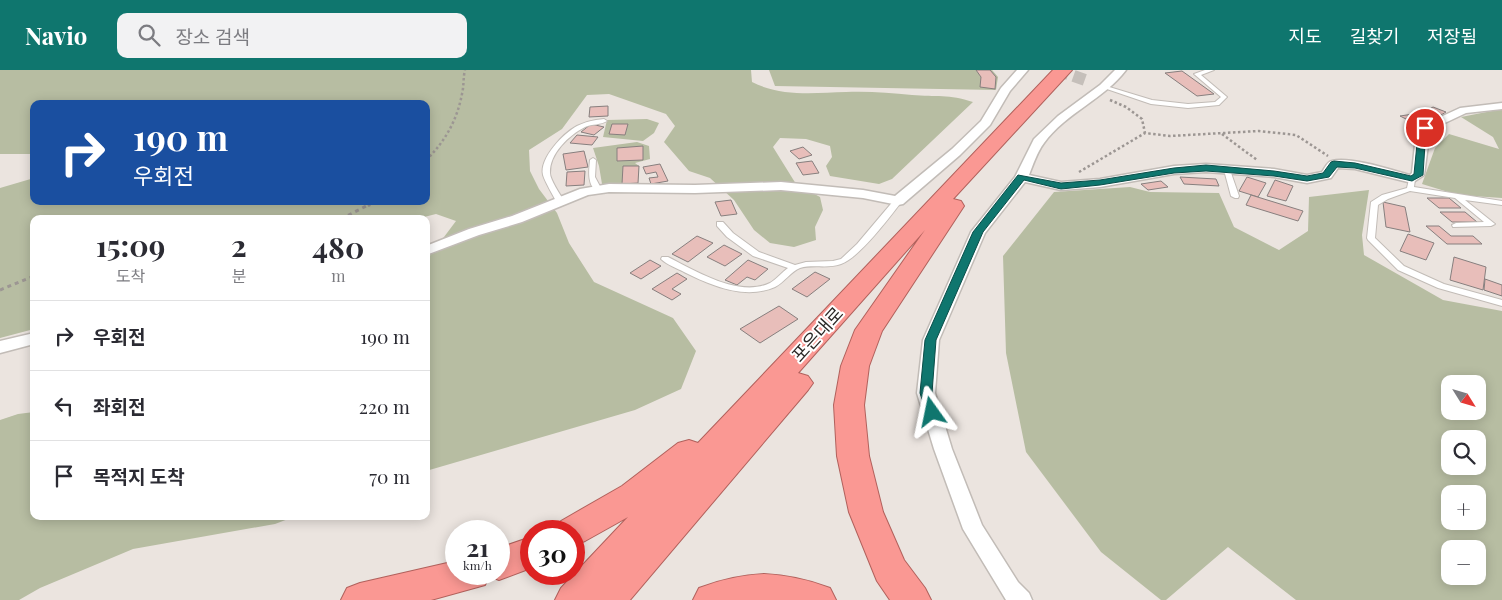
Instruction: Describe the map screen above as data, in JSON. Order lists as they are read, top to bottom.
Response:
{
  "streets": {
    "highway": ["포은대로"]
  },
  "north": "bottom right",
  "page": {
    "header": "Navio",
    "search": "장소 검색",
    "nav": ["지도", "길찾기", "저장됨"],
    "turn": ["190 m", "우회전"],
    "eta": [
      "15:09",
      "도착",
      "2",
      "분",
      "480",
      "m"
    ],
    "list": [
      {
        "name": "우회전",
        "value": "190 m"
      },
      {
        "name": "좌회전",
        "value": "220 m"
      },
      {
        "name": "목적지 도착",
        "value": "70 m"
      }
    ],
    "map_buttons": ["+", "−"],
    "speed": "21 km/h",
    "limit": "30"
  }
}
